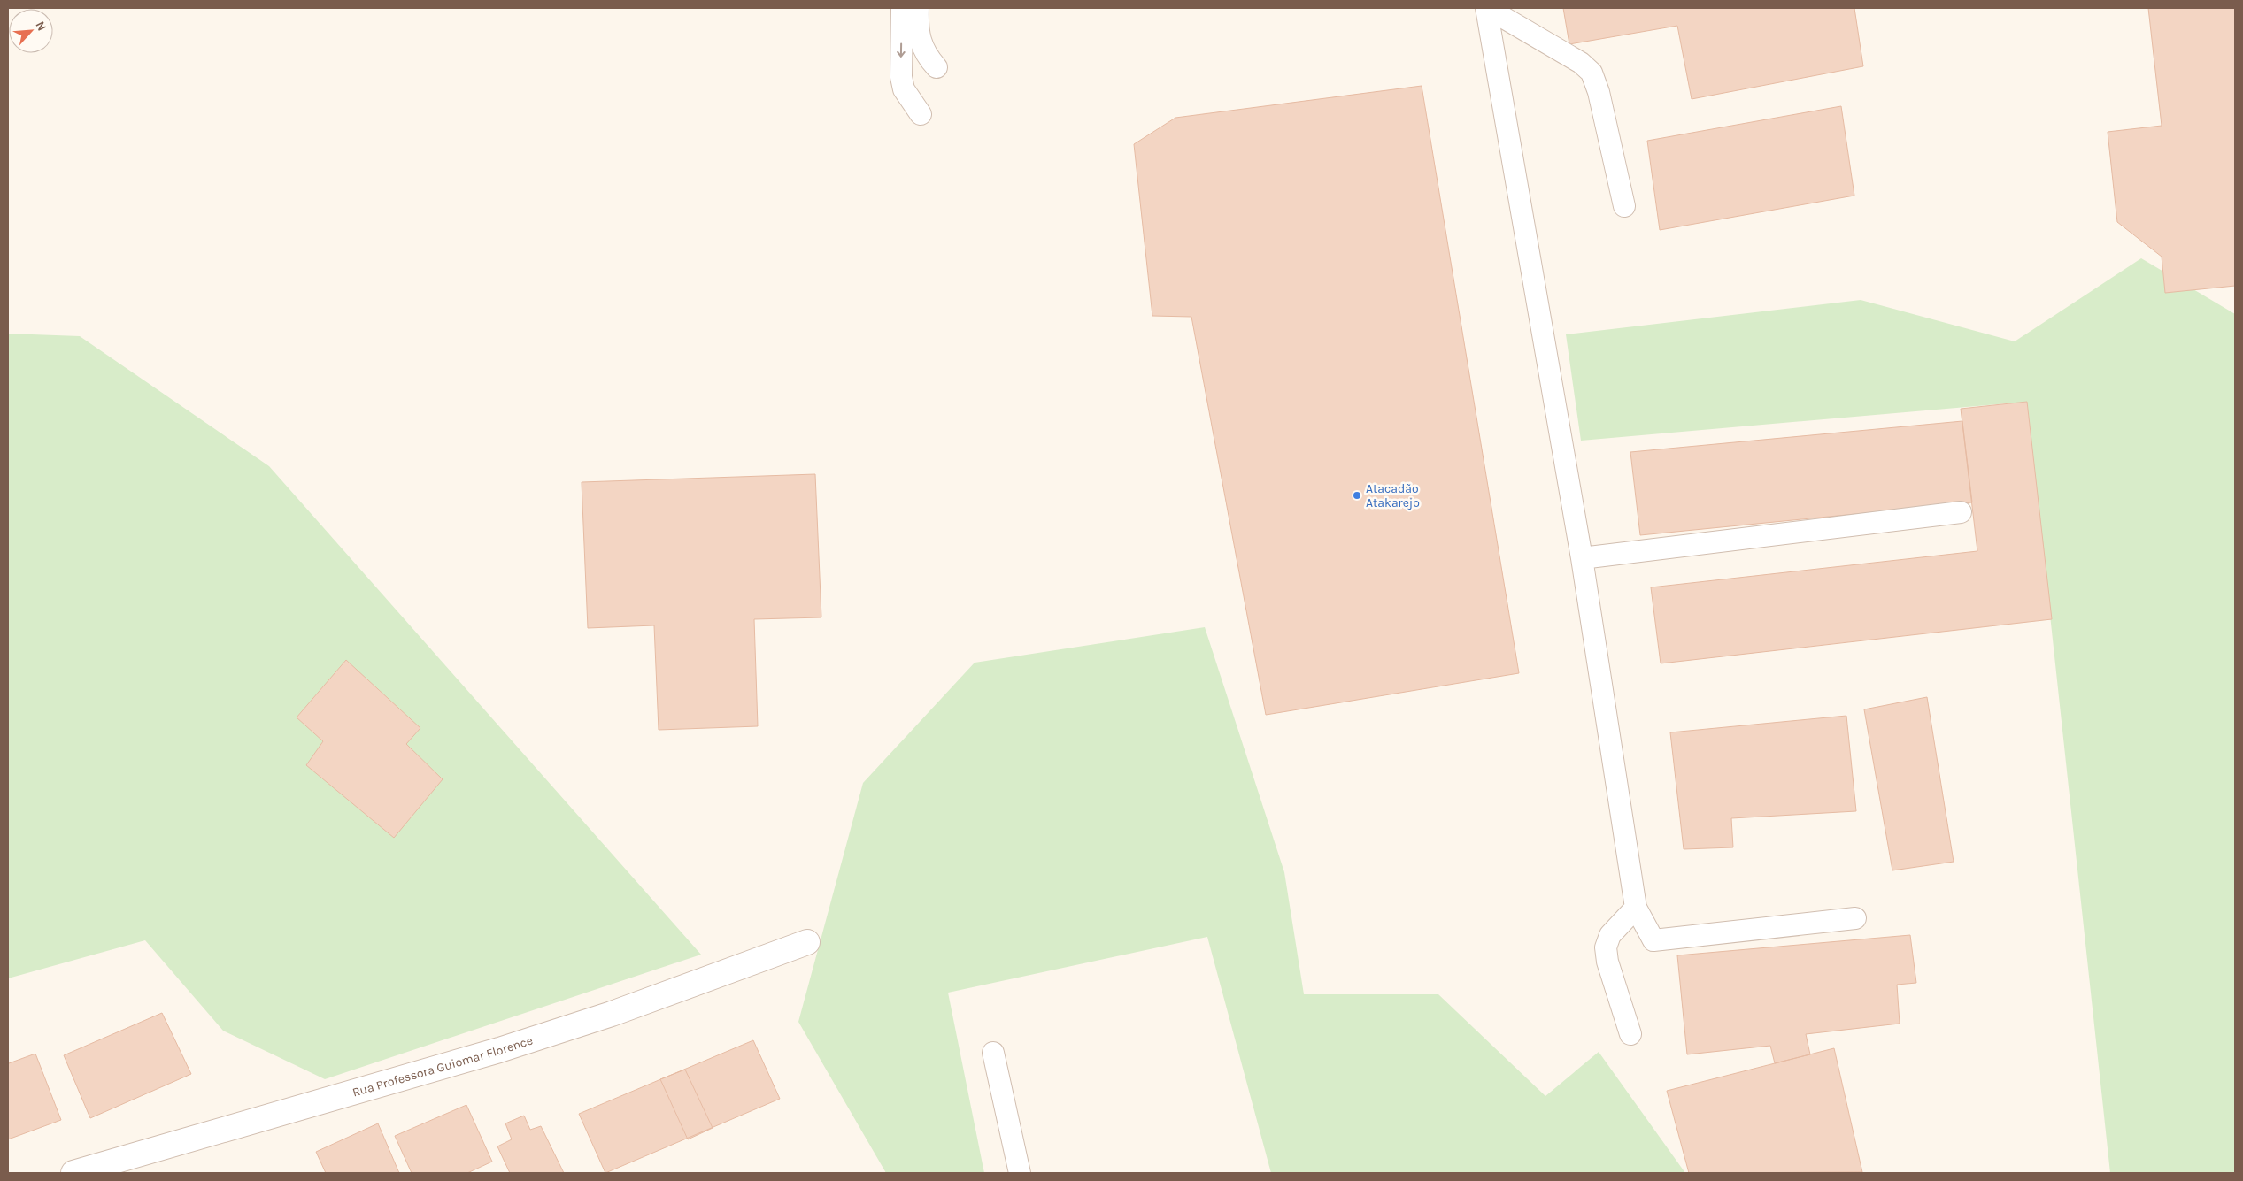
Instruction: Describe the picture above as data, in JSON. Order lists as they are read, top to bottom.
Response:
{
  "streets": {
    "street": ["Rua Professora Guiomar Florence"]
  },
  "places": ["Atacadão Atakarejo"],
  "north": "top right"
}
